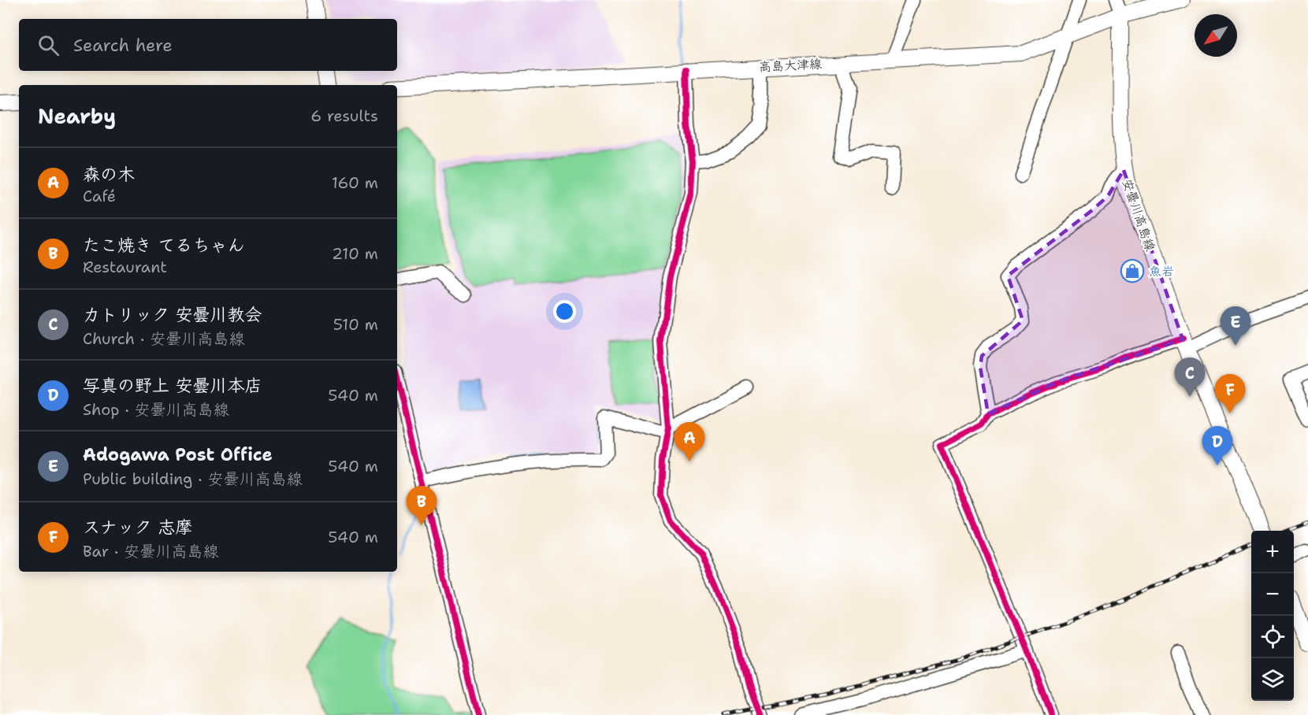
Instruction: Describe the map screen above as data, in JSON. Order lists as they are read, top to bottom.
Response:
{
  "streets": {
    "main road": ["高島大津線", "安曇川高島線"]
  },
  "crossings": [
    ["高島大津線", "安曇川高島線"]
  ],
  "places": {
    "shop": ["魚岩"]
  },
  "north": "bottom left",
  "page": {
    "search": "Search here",
    "heading": ["Nearby", "6 results"],
    "list": [
      {
        "mark": "A",
        "name": "森の木",
        "note": "Café",
        "value": "160 m"
      },
      {
        "mark": "B",
        "name": "たこ焼き てるちゃん",
        "note": "Restaurant",
        "value": "210 m"
      },
      {
        "mark": "C",
        "name": "カトリック 安曇川教会",
        "note": "Church · 安曇川高島線",
        "value": "510 m"
      },
      {
        "mark": "D",
        "name": "写真の野上 安曇川本店",
        "note": "Shop · 安曇川高島線",
        "value": "540 m"
      },
      {
        "mark": "E",
        "name": "Adogawa Post Office",
        "note": "Public building · 安曇川高島線",
        "value": "540 m"
      },
      {
        "mark": "F",
        "name": "スナック 志摩",
        "note": "Bar · 安曇川高島線",
        "value": "540 m"
      }
    ],
    "pins": [
      "E",
      "C",
      "F",
      "A",
      "D",
      "B"
    ],
    "map_buttons": ["+", "−"]
  }
}
